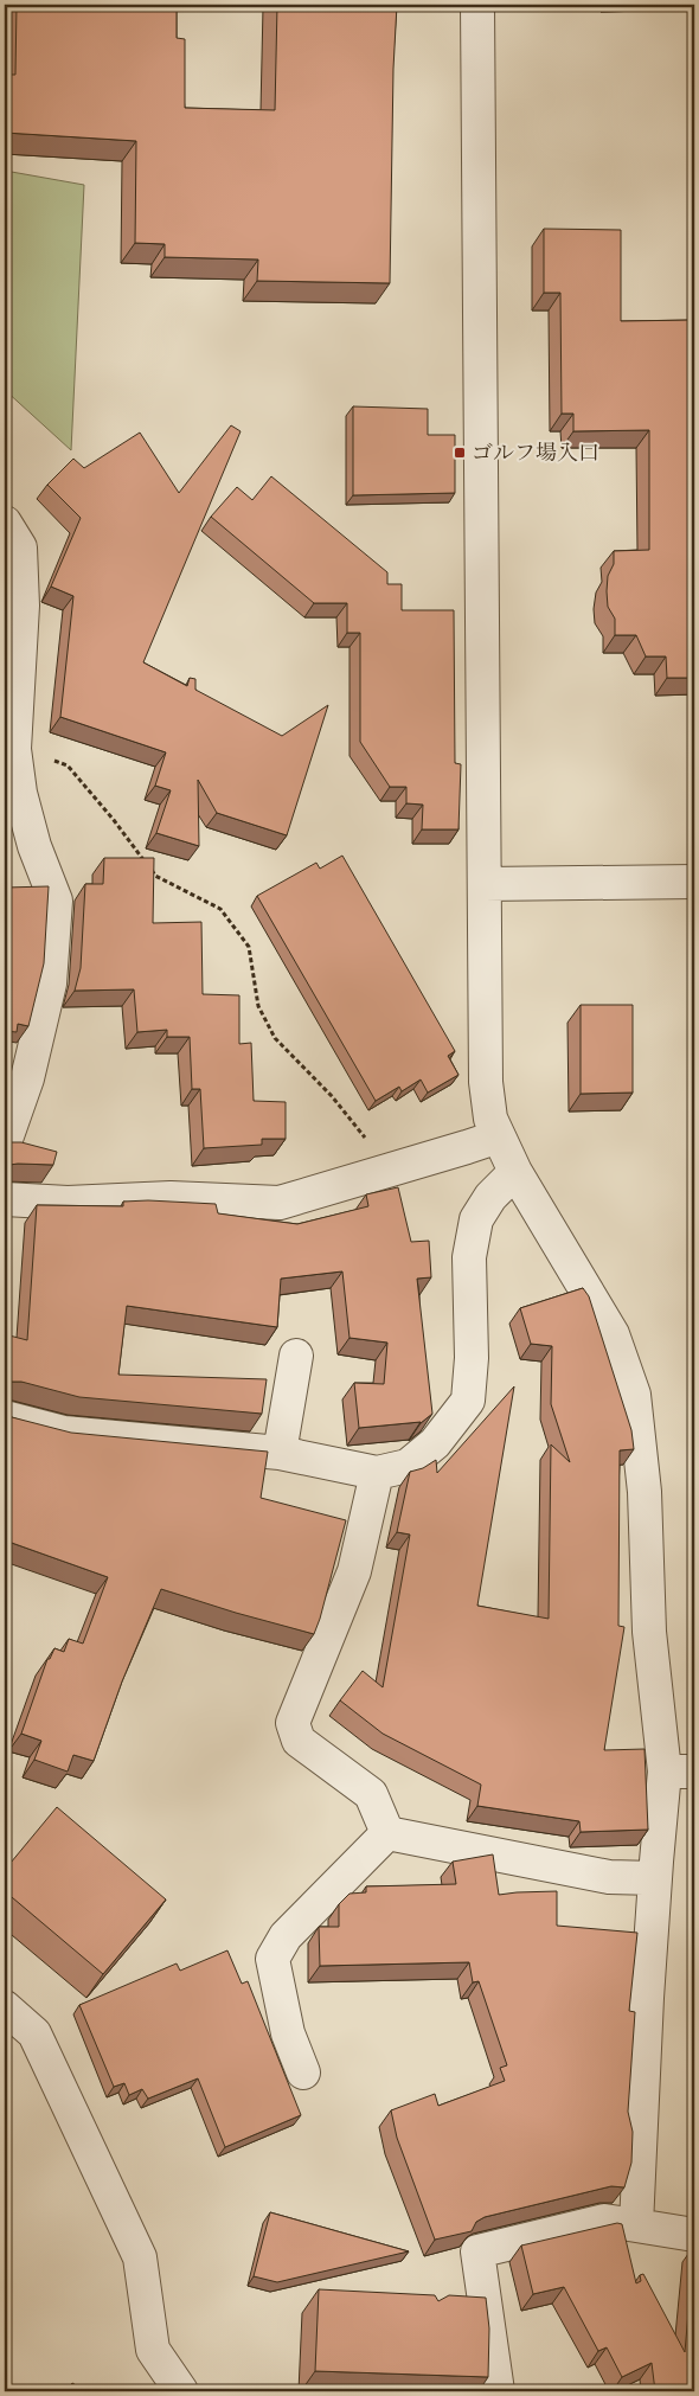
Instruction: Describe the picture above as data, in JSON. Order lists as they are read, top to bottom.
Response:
{
  "places": {
    "transit": ["ゴルフ場入口"]
  }
}
